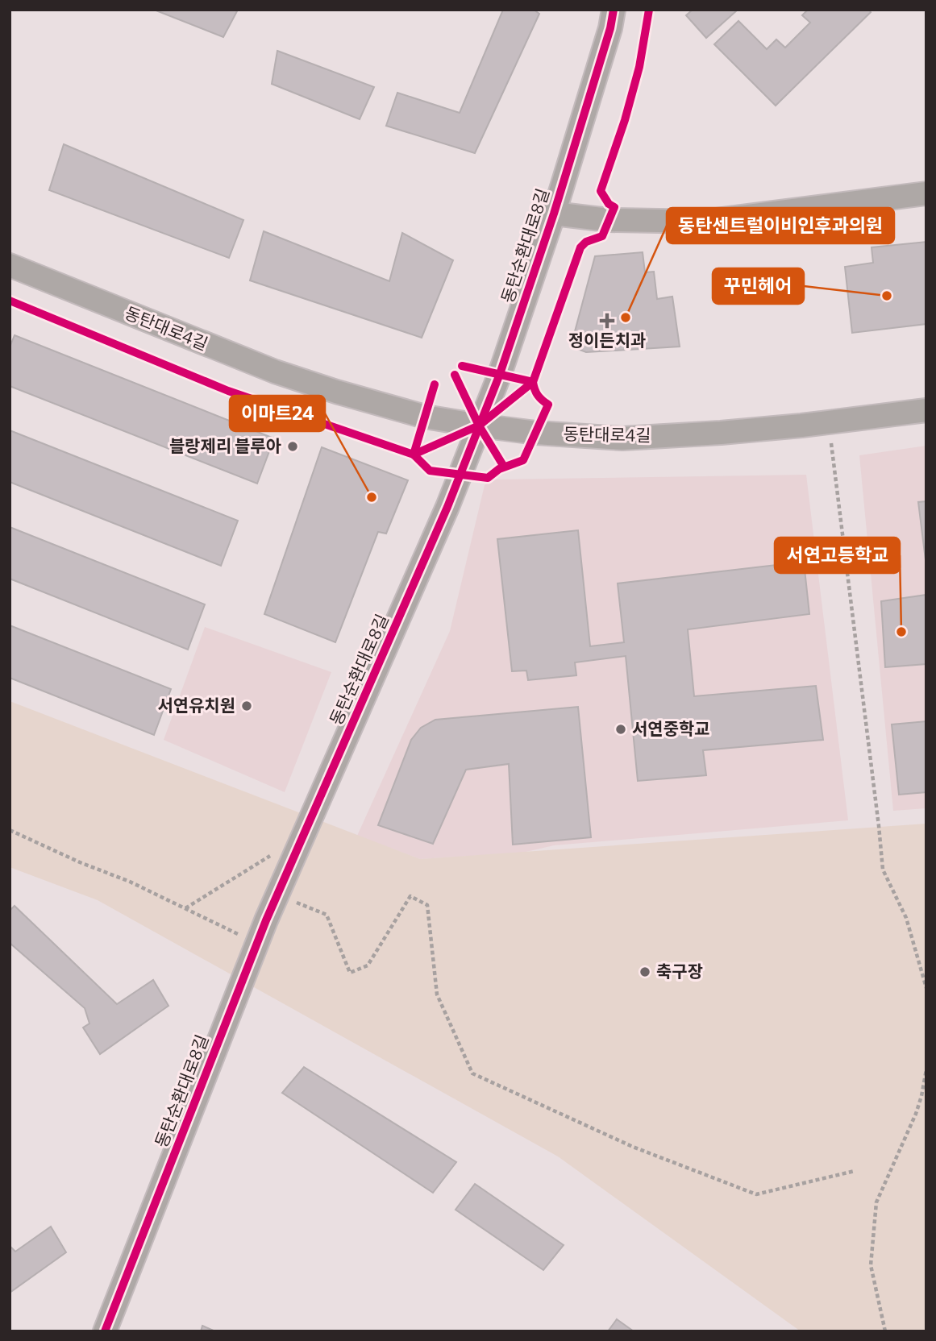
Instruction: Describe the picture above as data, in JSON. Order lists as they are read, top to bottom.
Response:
{
  "streets": {
    "street": ["동탄순환대로8길", "동탄대로4길"]
  },
  "crossings": [
    ["동탄순환대로8길", "동탄대로4길"]
  ],
  "places": {
    "other": [
      "꾸민헤어",
      "동탄센트럴이비인후과의원",
      "블랑제리 블루아",
      "이마트24",
      "서연고등학교",
      "서연유치원",
      "서연중학교",
      "축구장"
    ],
    "health": ["정이든치과"]
  }
}
